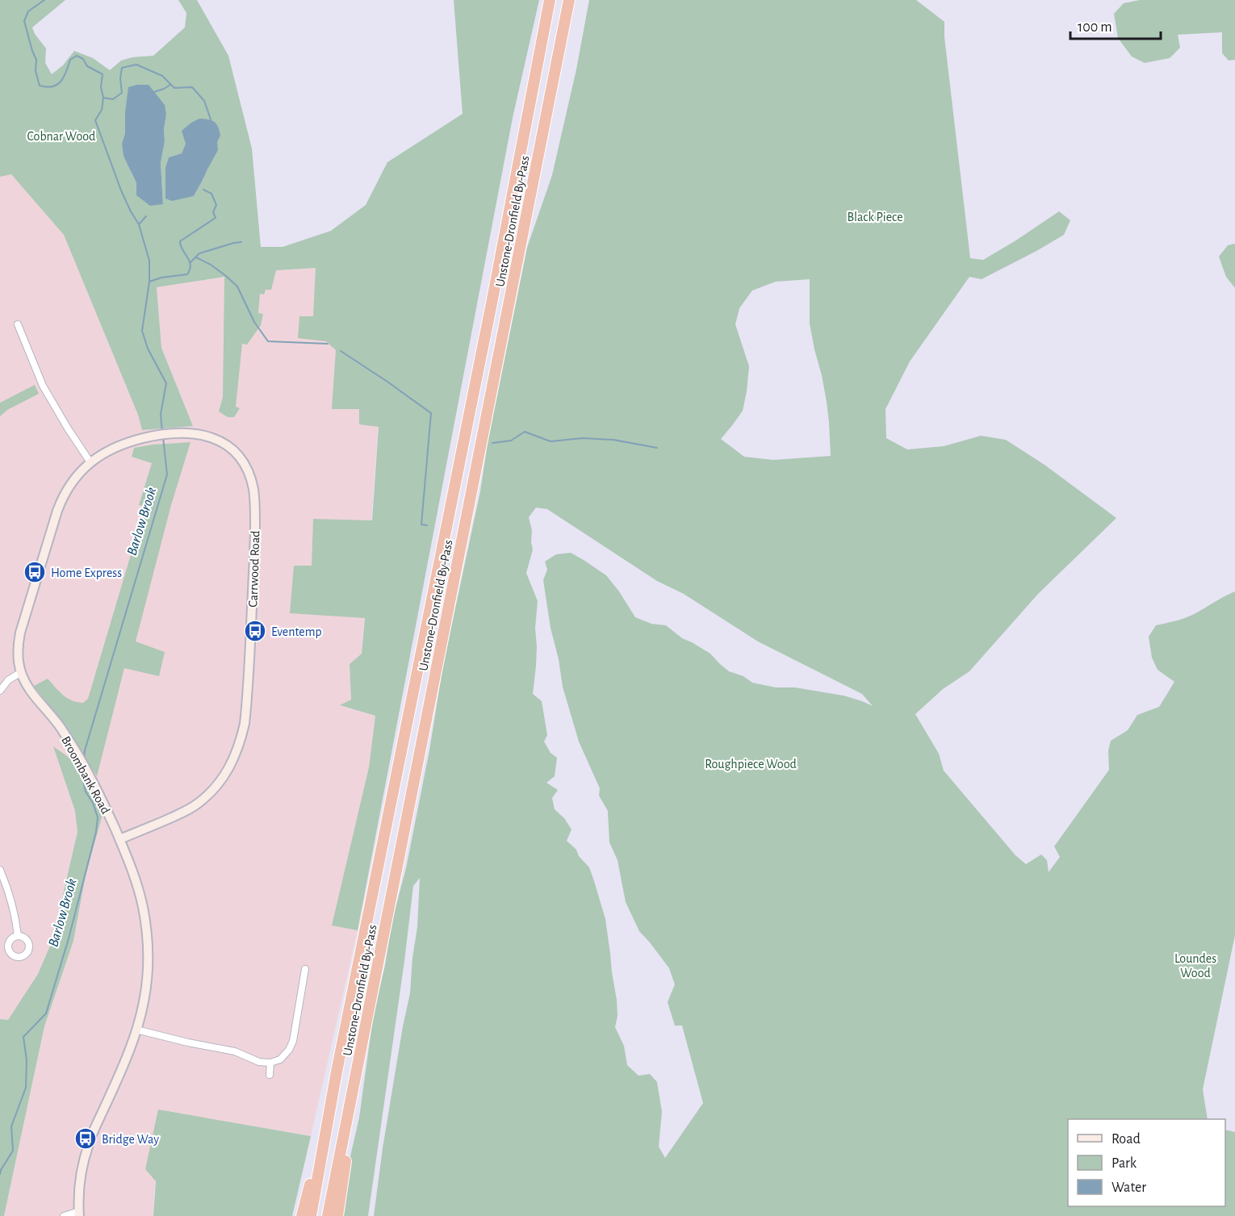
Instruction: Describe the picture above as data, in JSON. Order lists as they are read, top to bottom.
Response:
{
  "streets": {
    "highway": ["Unstone-Dronfield By-Pass"],
    "street": ["Carrwood Road", "Broombank Road"]
  },
  "crossings": [
    ["Carrwood Road", "Broombank Road"]
  ],
  "water": ["Barlow Brook"],
  "parks": [
    "Cobnar Wood",
    "Black Piece",
    "Roughpiece Wood",
    "Loundes Wood"
  ],
  "places": {
    "bus stop": ["Home Express", "Eventemp", "Bridge Way"]
  },
  "legend": ["Road", "Park", "Water"],
  "scale_bar": "100 m"
}
